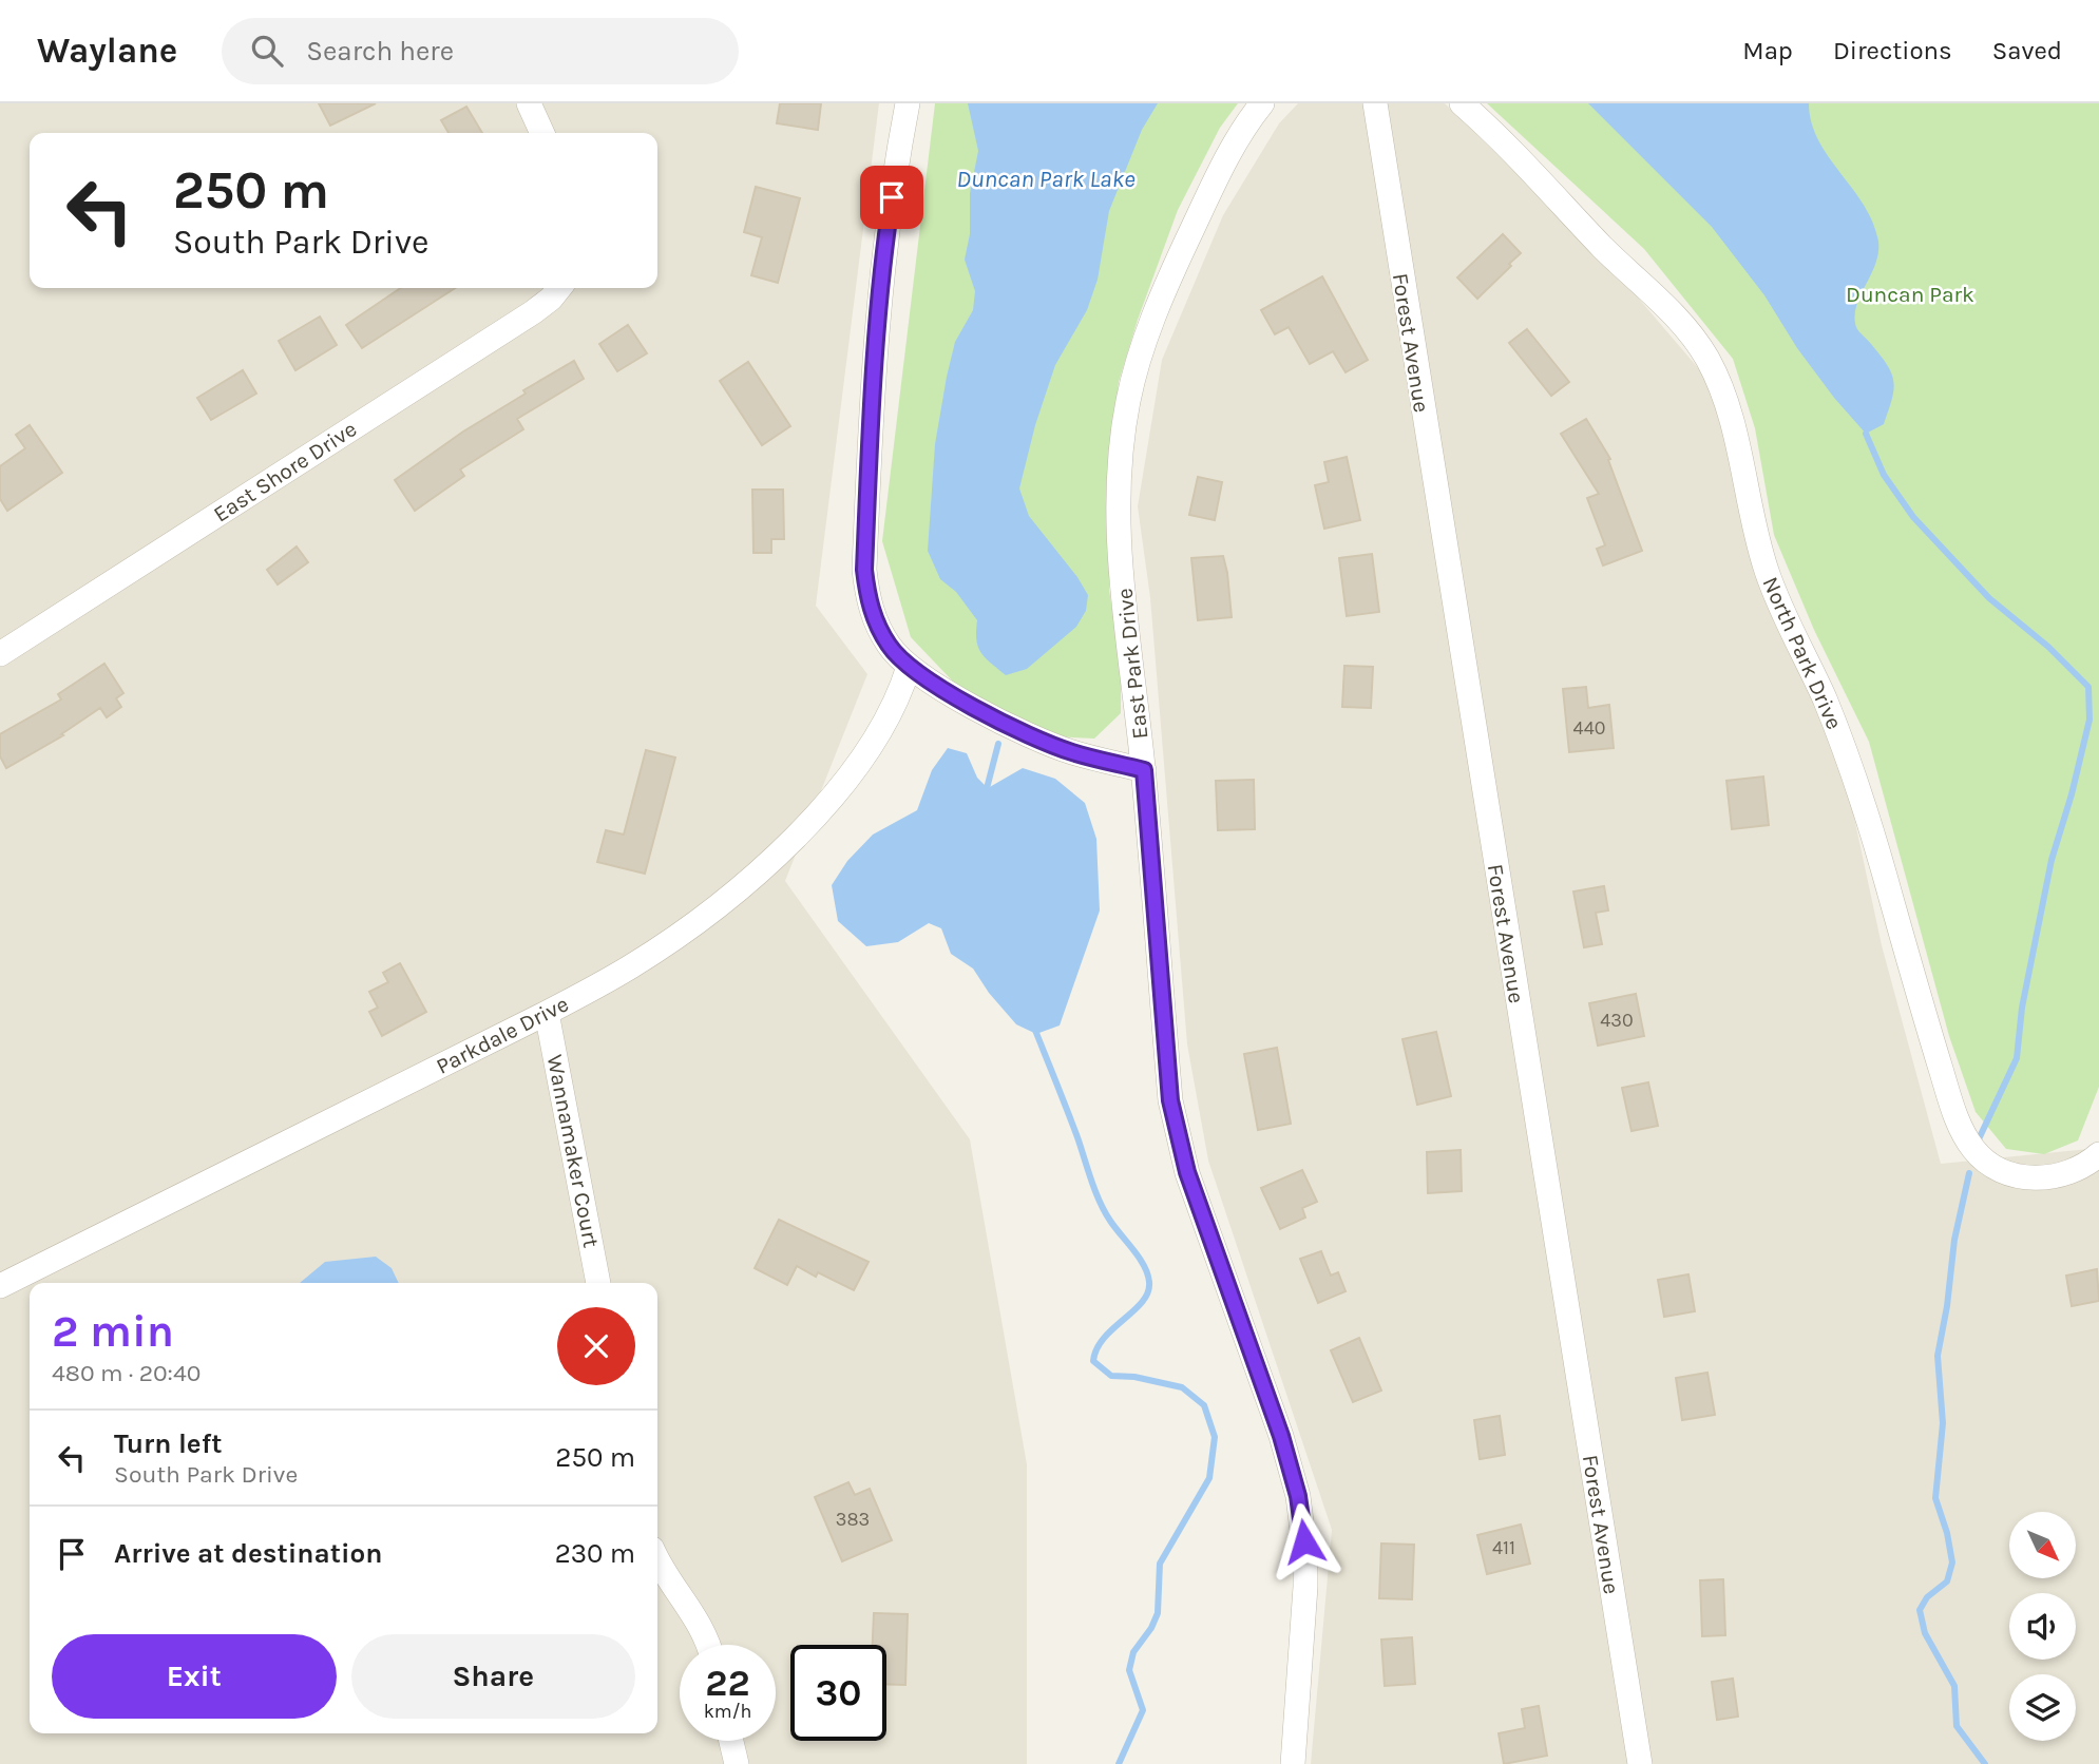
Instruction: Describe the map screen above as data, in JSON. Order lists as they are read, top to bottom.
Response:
{
  "streets": {
    "street": [
      "Forest Avenue",
      "East Shore Drive",
      "North Park Drive",
      "East Park Drive",
      "Parkdale Drive",
      "Wannamaker Court"
    ]
  },
  "crossings": [
    ["Parkdale Drive", "Wannamaker Court"]
  ],
  "water": ["Duncan Park Lake"],
  "parks": ["Duncan Park"],
  "house_numbers": [
    "440",
    "430",
    "383",
    "411"
  ],
  "north": "bottom right",
  "page": {
    "header": "Waylane",
    "search": "Search here",
    "nav": ["Map", "Directions", "Saved"],
    "turn": ["250 m", "South Park Drive"],
    "heading": ["2 min", "480 m · 20:40"],
    "list": [
      {
        "name": "Turn left",
        "note": "South Park Drive",
        "value": "250 m"
      },
      {
        "name": "Arrive at destination",
        "value": "230 m"
      }
    ],
    "buttons": ["Exit", "Share"],
    "speed": "22 km/h",
    "limit": "30"
  }
}
